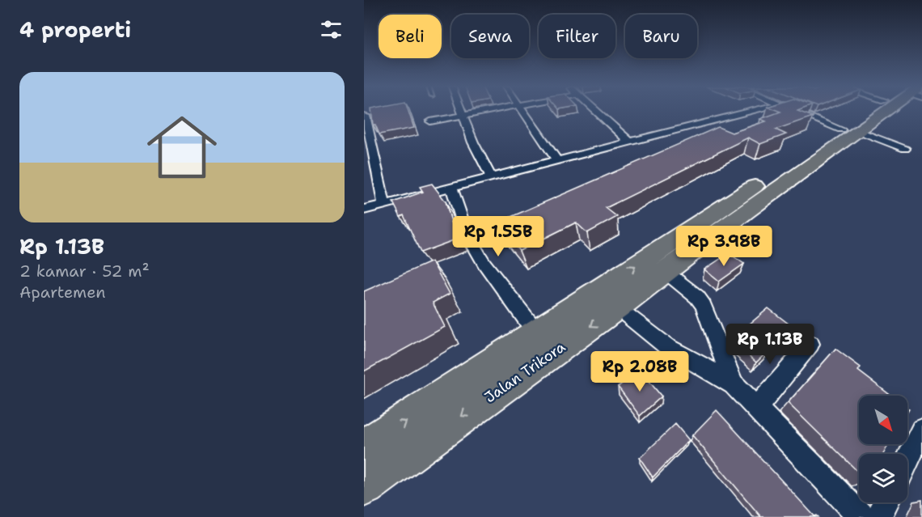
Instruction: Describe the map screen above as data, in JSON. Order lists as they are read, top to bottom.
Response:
{
  "streets": {
    "main road": ["Jalan Trikora"]
  },
  "north": "bottom right",
  "page": {
    "heading": "4 properti",
    "chip": [
      "Beli",
      "Sewa",
      "Filter",
      "Baru"
    ],
    "list": [
      {
        "name": "Rp 1.13B",
        "note": "2 kamar · 52 m² · Apartemen"
      }
    ],
    "price": [
      "Rp 1.55B",
      "Rp 3.98B",
      "Rp 1.13B",
      "Rp 2.08B"
    ]
  }
}
